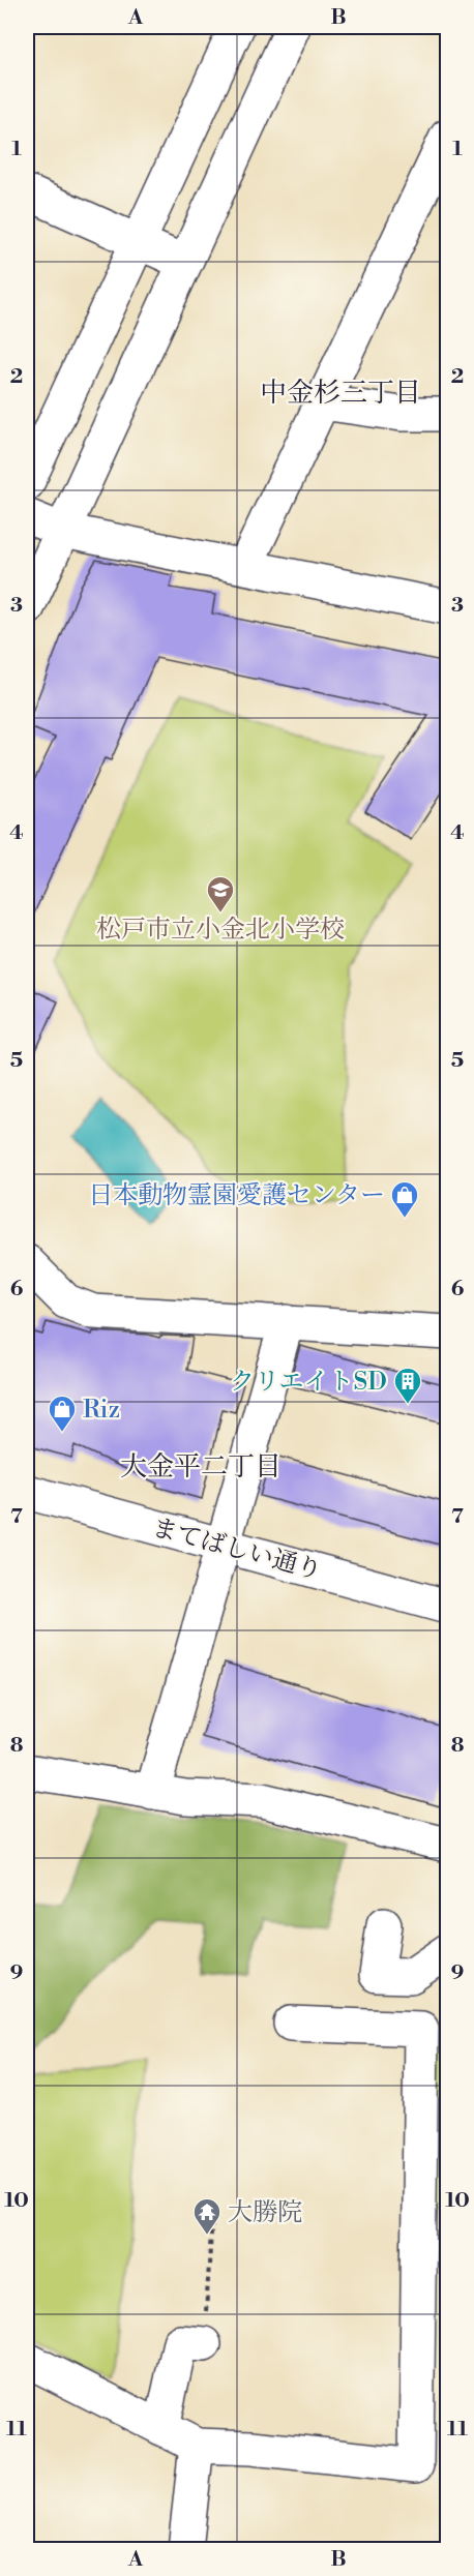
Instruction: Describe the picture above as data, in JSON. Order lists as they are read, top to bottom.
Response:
{
  "streets": {
    "street": ["まてばしい通り"]
  },
  "districts": ["中金杉三丁目", "大金平二丁目"],
  "places": {
    "school or university": ["松戸市立小金北小学校"],
    "shop": ["日本動物霊園愛護センター", "Riz"],
    "building": ["クリエイトSD"],
    "temple": ["大勝院"]
  },
  "grid": {
    "columns": ["A", "B"],
    "rows": [
      "1",
      "2",
      "3",
      "4",
      "5",
      "6",
      "7",
      "8",
      "9",
      "10",
      "11"
    ]
  }
}
